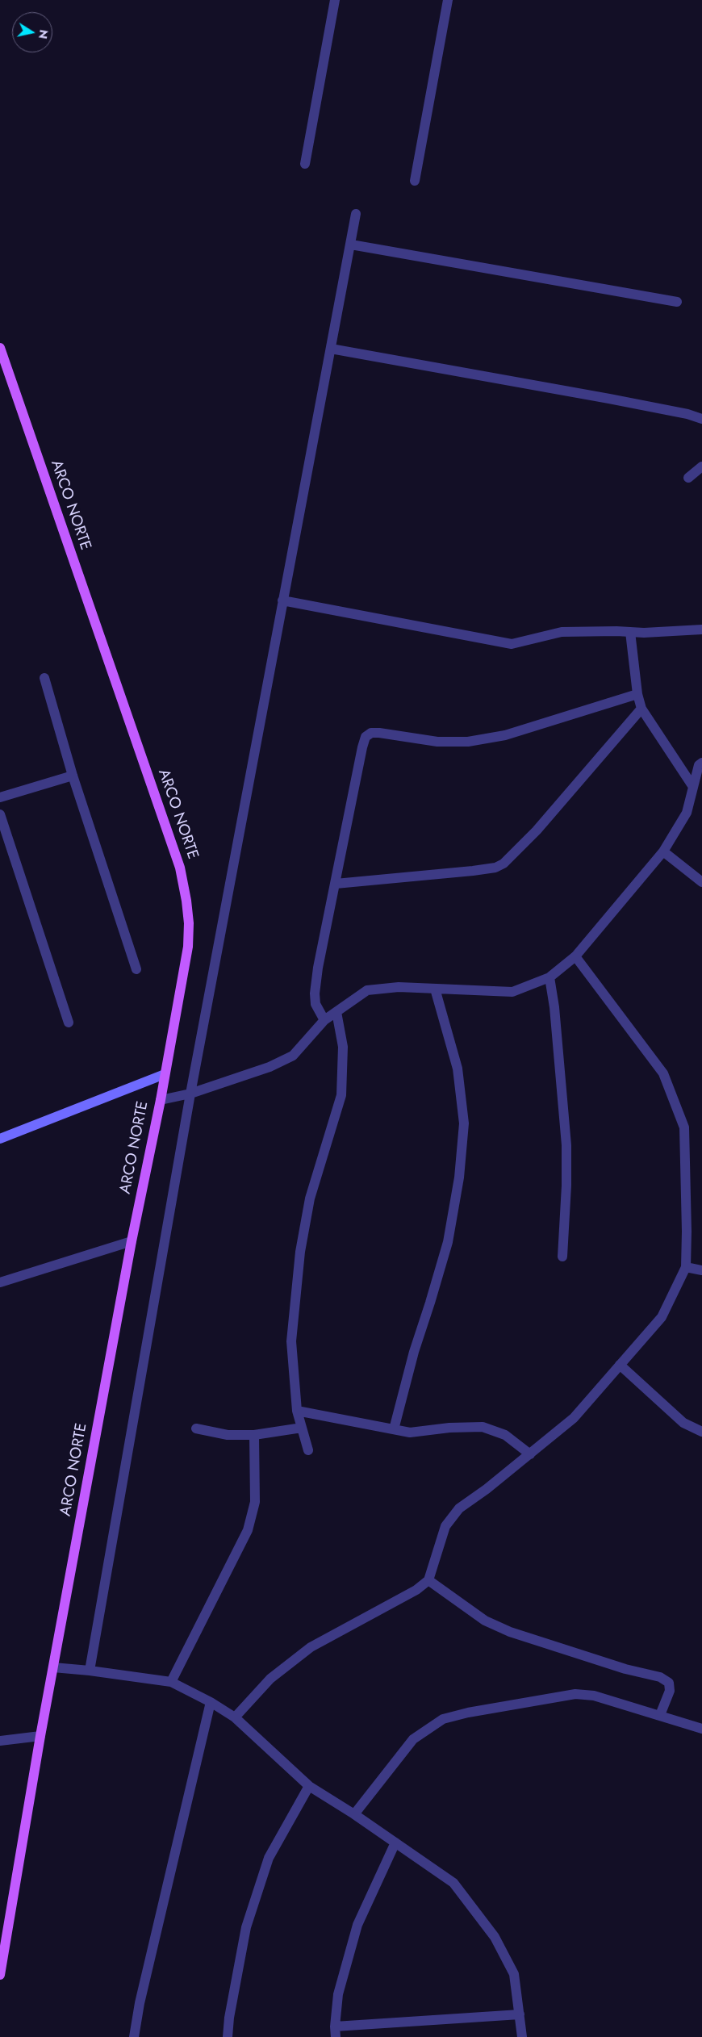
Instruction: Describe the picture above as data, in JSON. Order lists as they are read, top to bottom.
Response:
{
  "streets": {
    "main road": ["ARCO NORTE"]
  },
  "north": "right"
}
